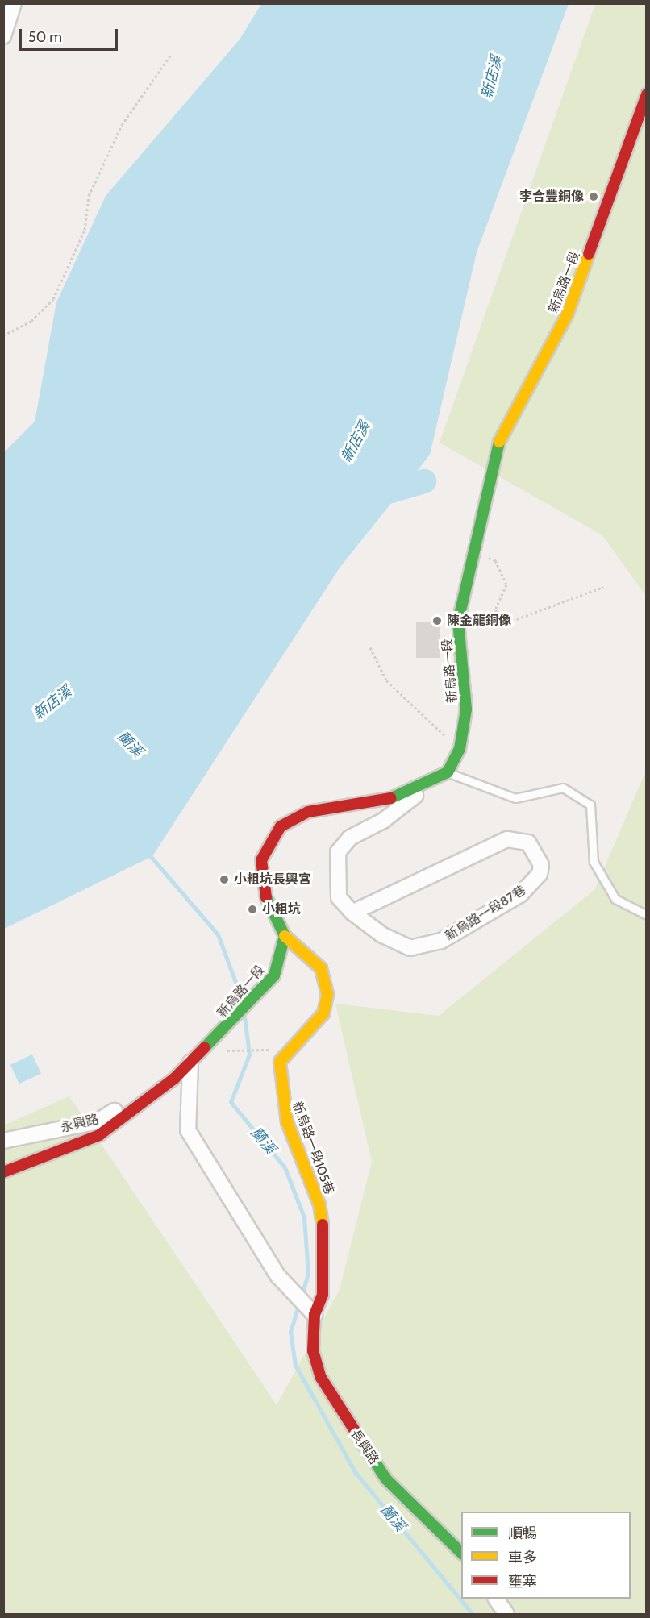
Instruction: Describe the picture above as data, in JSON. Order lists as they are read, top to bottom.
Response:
{
  "streets": {
    "main road": ["新烏路一段", "新烏路一段105巷", "長興路"],
    "street": ["新烏路一段87巷", "永興路"]
  },
  "crossings": [
    ["新烏路一段", "永興路"],
    ["新烏路一段", "新烏路一段105巷"],
    ["新烏路一段105巷", "長興路"]
  ],
  "water": ["新店溪", "蘭溪"],
  "places": [
    "李合豐銅像",
    "陳金龍銅像",
    "小粗坑長興宮",
    "小粗坑"
  ],
  "legend": ["順暢", "車多", "壅塞"],
  "scale_bar": "50 m"
}
